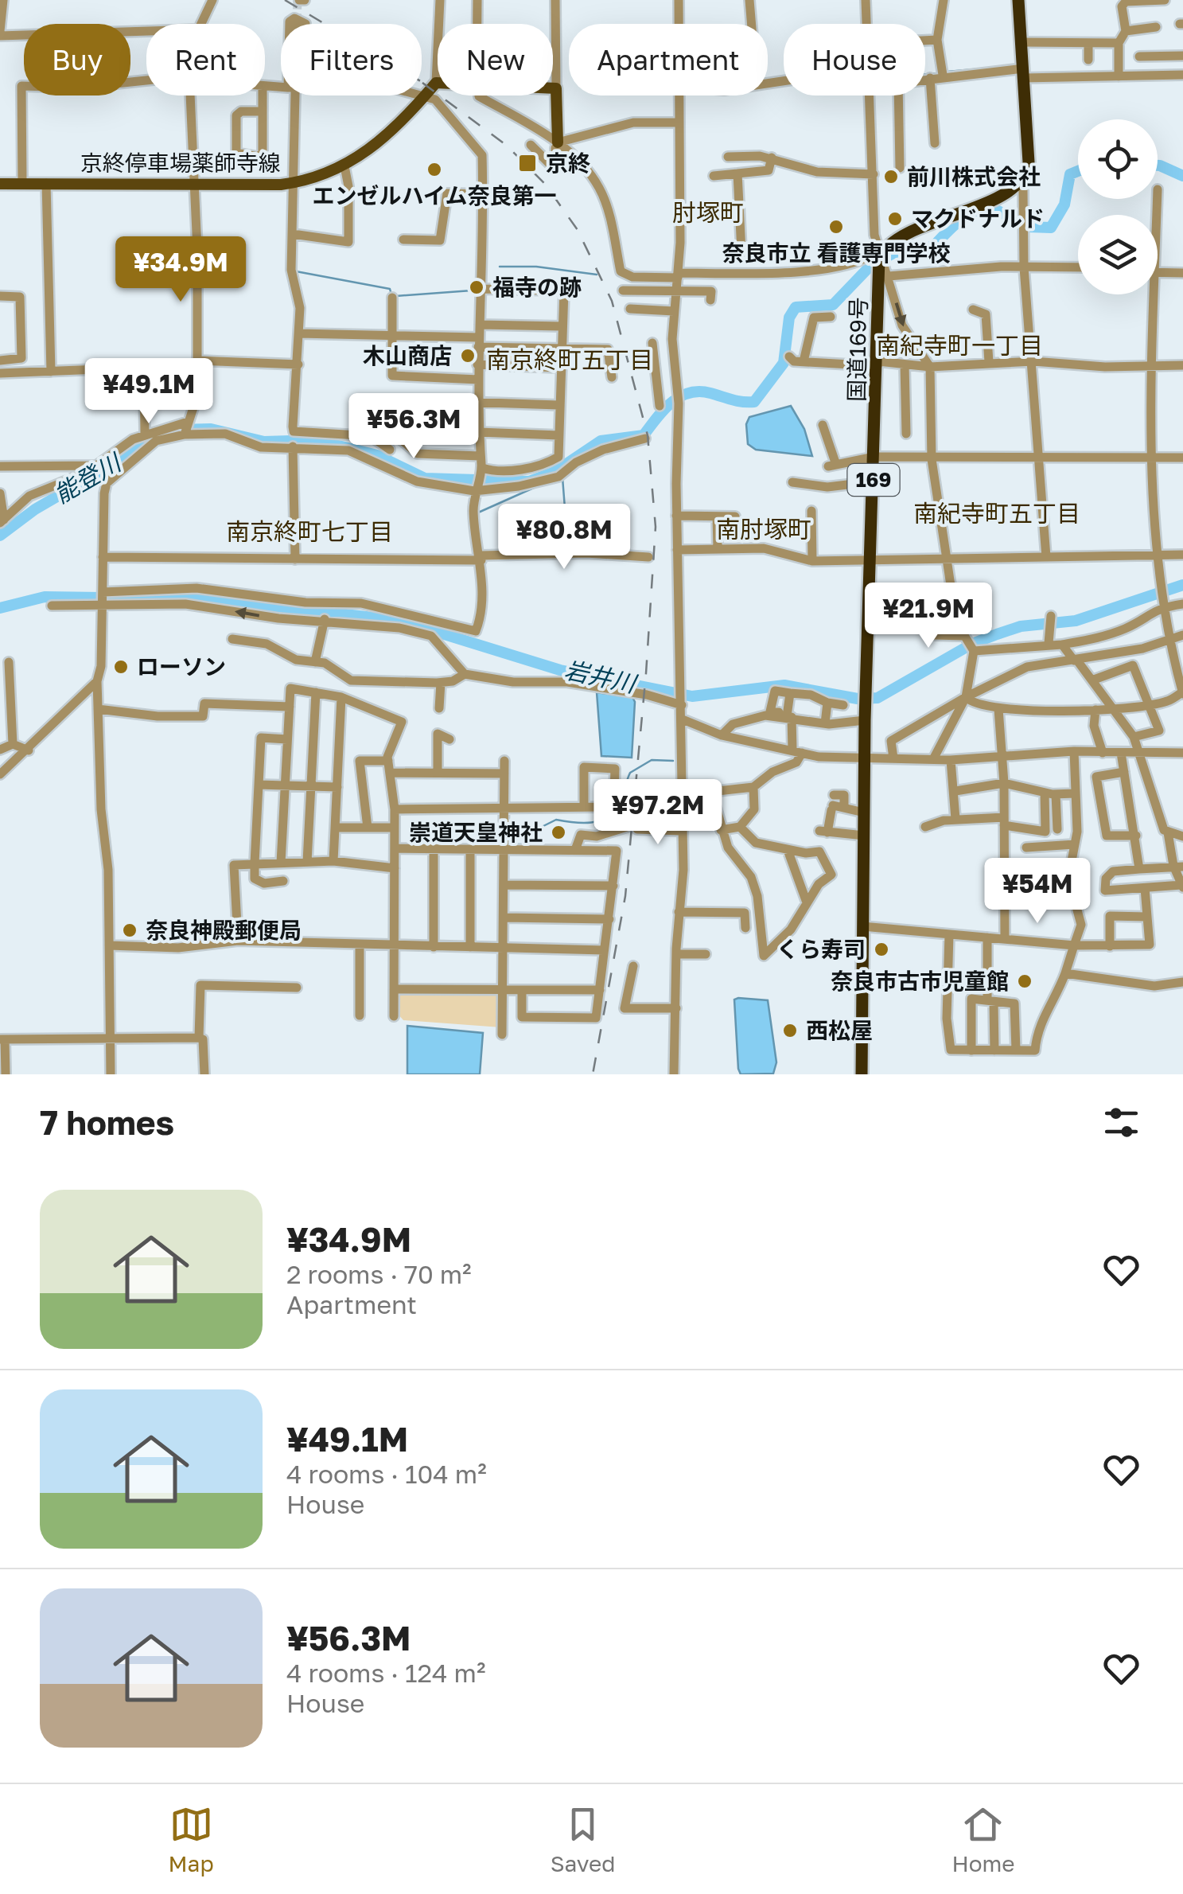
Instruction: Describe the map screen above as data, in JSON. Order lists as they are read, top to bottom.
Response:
{
  "streets": {
    "highway": ["国道169号", "169"],
    "main road": ["京終停車場薬師寺線"]
  },
  "districts": [
    "肘塚町",
    "南紀寺町一丁目",
    "南京終町五丁目",
    "南紀寺町五丁目",
    "南肘塚町",
    "南京終町七丁目"
  ],
  "water": ["能登川", "岩井川"],
  "places": {
    "transit": ["京終"],
    "other": [
      "エンゼルハイム奈良第一",
      "前川株式会社",
      "マクドナルド",
      "奈良市立 看護専門学校",
      "福寺の跡",
      "木山商店",
      "ローソン",
      "崇道天皇神社",
      "奈良神殿郵便局",
      "くら寿司",
      "奈良市古市児童館",
      "西松屋"
    ]
  },
  "page": {
    "chip": [
      "Buy",
      "Rent",
      "Filters",
      "New",
      "Apartment",
      "House"
    ],
    "price": [
      "¥34.9M",
      "¥49.1M",
      "¥56.3M",
      "¥80.8M",
      "¥21.9M",
      "¥97.2M",
      "¥54M"
    ],
    "heading": "7 homes",
    "list": [
      {
        "name": "¥34.9M",
        "note": "2 rooms · 70 m² · Apartment"
      },
      {
        "name": "¥49.1M",
        "note": "4 rooms · 104 m² · House"
      },
      {
        "name": "¥56.3M",
        "note": "4 rooms · 124 m² · House"
      }
    ],
    "tabs": ["Map", "Saved", "Home"]
  }
}
